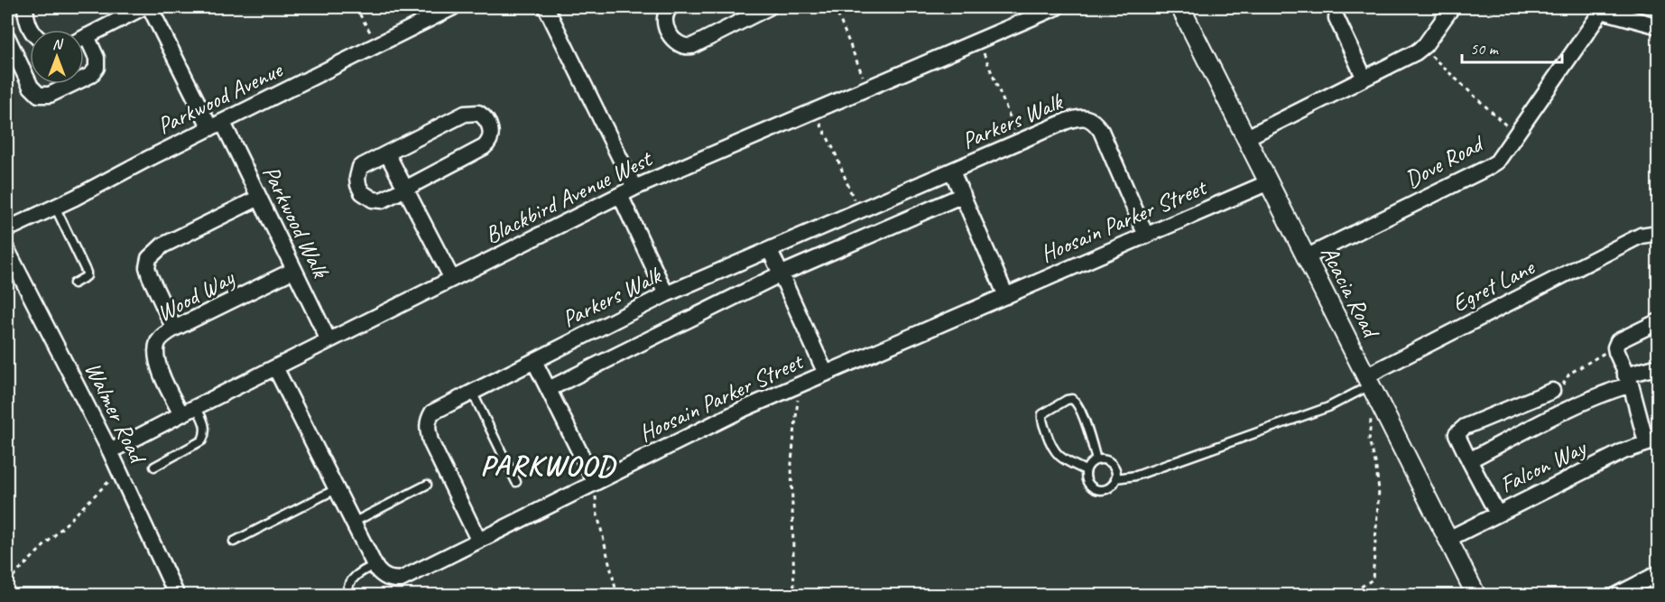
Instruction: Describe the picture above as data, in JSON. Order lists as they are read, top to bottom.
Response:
{
  "streets": {
    "street": [
      "Parkwood Avenue",
      "Parkers Walk",
      "Dove Road",
      "Blackbird Avenue West",
      "Hoosain Parker Street",
      "Parkwood Walk",
      "Egret Lane",
      "Acacia Road",
      "Wood Way",
      "Walmer Road",
      "Falcon Way"
    ]
  },
  "crossings": [
    ["Parkwood Avenue", "Parkwood Walk"],
    ["Parkers Walk", "Hoosain Parker Street"],
    ["Dove Road", "Acacia Road"],
    ["Blackbird Avenue West", "Hoosain Parker Street"],
    ["Blackbird Avenue West", "Parkwood Walk"],
    ["Blackbird Avenue West", "Wood Way"],
    ["Blackbird Avenue West", "Walmer Road"],
    ["Hoosain Parker Street", "Acacia Road"],
    ["Parkwood Walk", "Wood Way"],
    ["Egret Lane", "Acacia Road"],
    ["Acacia Road", "Falcon Way"]
  ],
  "districts": ["PARKWOOD"],
  "scale_bar": "50 m",
  "north": "top"
}
